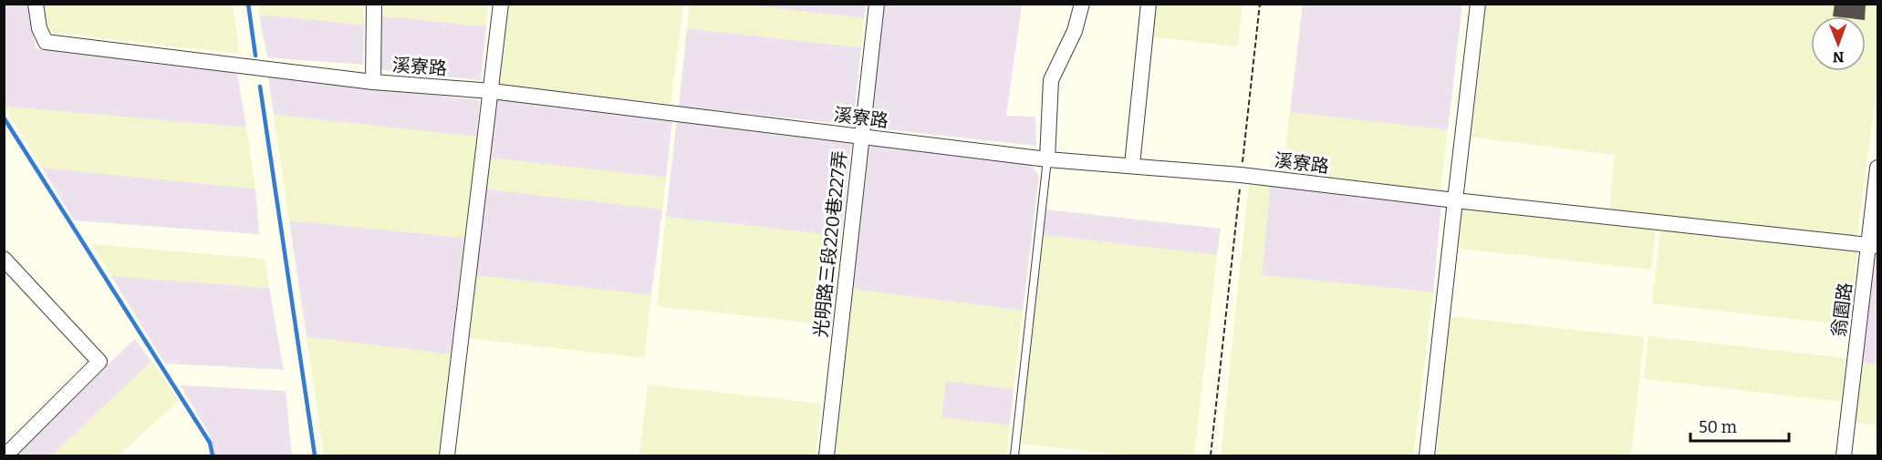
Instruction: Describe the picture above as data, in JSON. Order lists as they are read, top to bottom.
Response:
{
  "streets": {
    "street": ["溪寮路", "光明路三段220巷227弄", "翁園路"]
  },
  "crossings": [
    ["溪寮路", "光明路三段220巷227弄"],
    ["溪寮路", "翁園路"]
  ],
  "scale_bar": "50 m",
  "north": "bottom"
}
